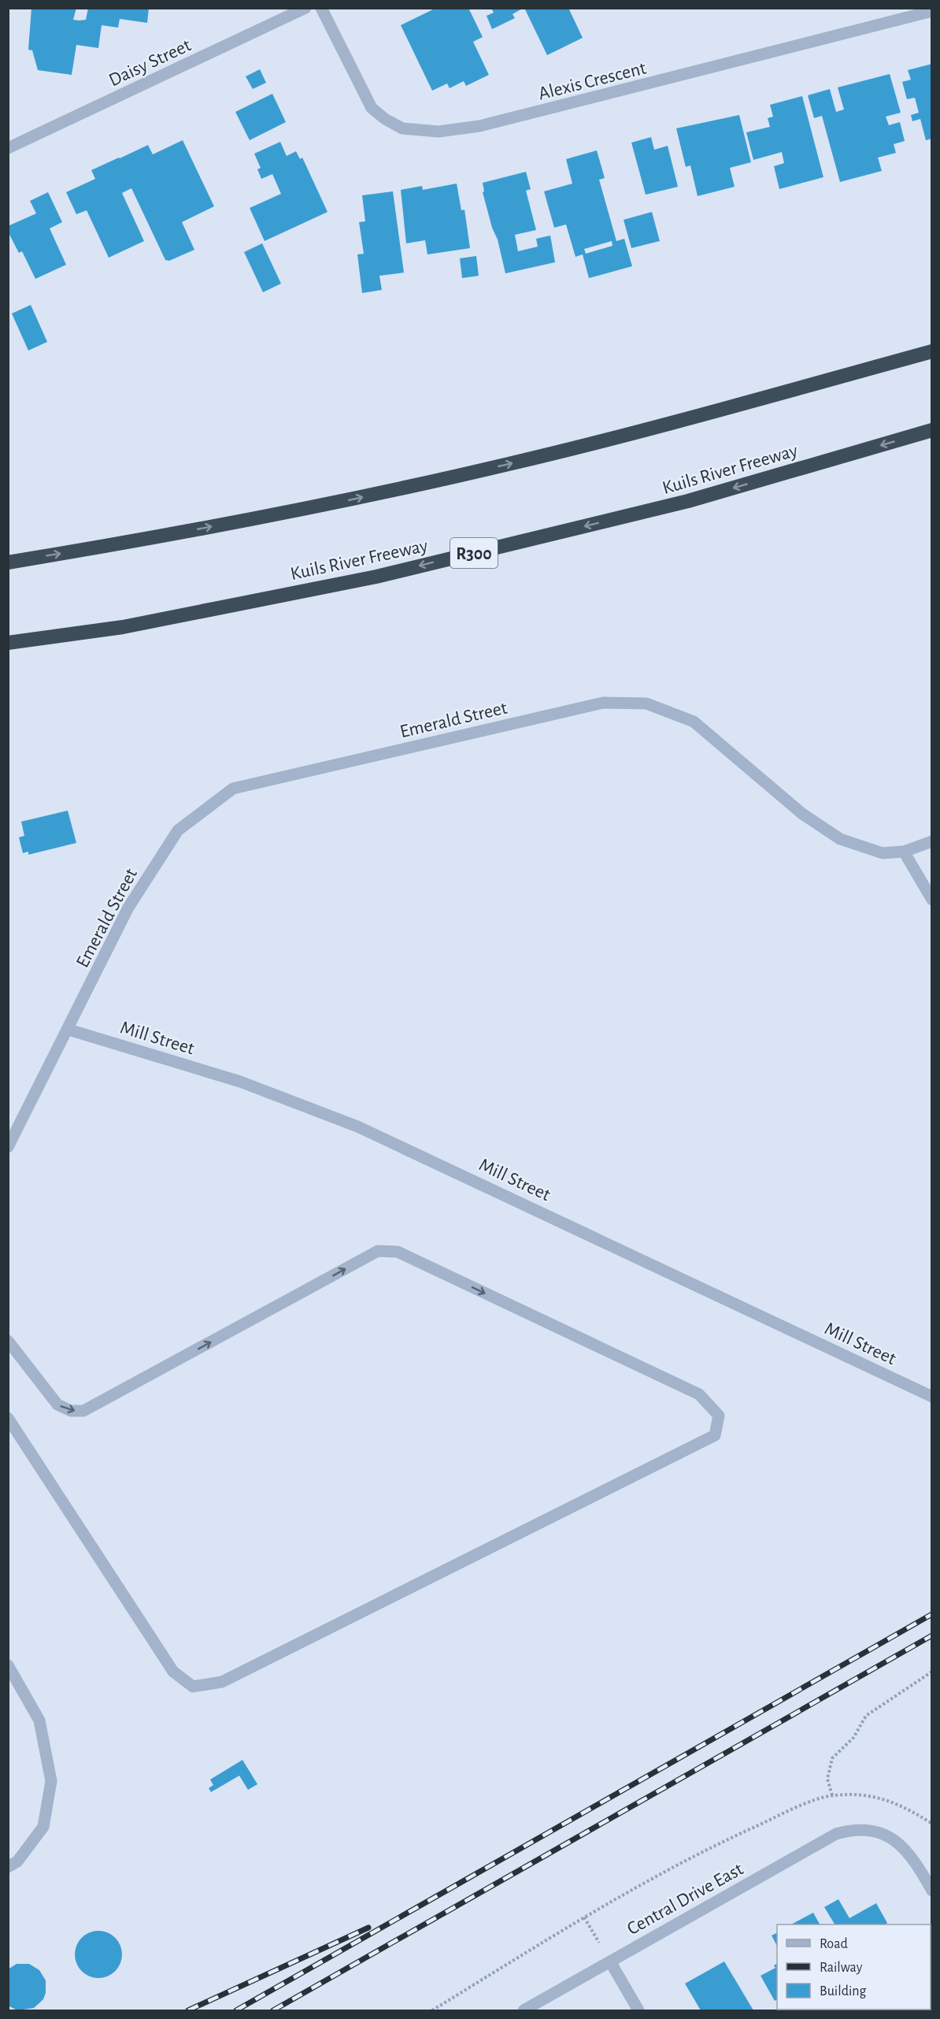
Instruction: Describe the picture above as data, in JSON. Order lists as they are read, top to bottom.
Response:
{
  "streets": {
    "highway": ["Kuils River Freeway", "R300"],
    "street": [
      "Daisy Street",
      "Alexis Crescent",
      "Emerald Street",
      "Mill Street",
      "Central Drive East"
    ]
  },
  "crossings": [
    ["Emerald Street", "Mill Street"]
  ],
  "legend": ["Road", "Railway", "Building"]
}
